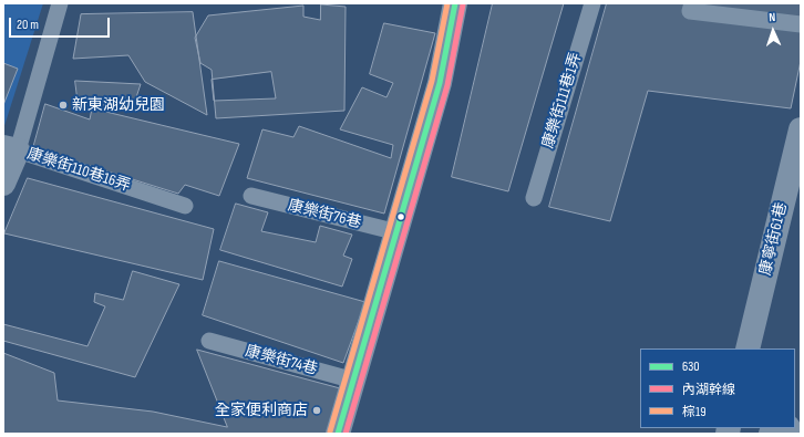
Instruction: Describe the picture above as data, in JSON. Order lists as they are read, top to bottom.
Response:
{
  "streets": {
    "street": ["康寧街61巷"],
    "lane": [
      "康樂街111巷1弄",
      "康樂街110巷16弄",
      "康樂街76巷",
      "康樂街74巷"
    ]
  },
  "places": ["新東湖幼兒園", "全家便利商店"],
  "lines": ["transit line 630", "transit line 棕19", "transit line 內湖幹線"],
  "legend": ["630", "內湖幹線", "棕19"],
  "scale_bar": "20 m",
  "north": "top"
}
